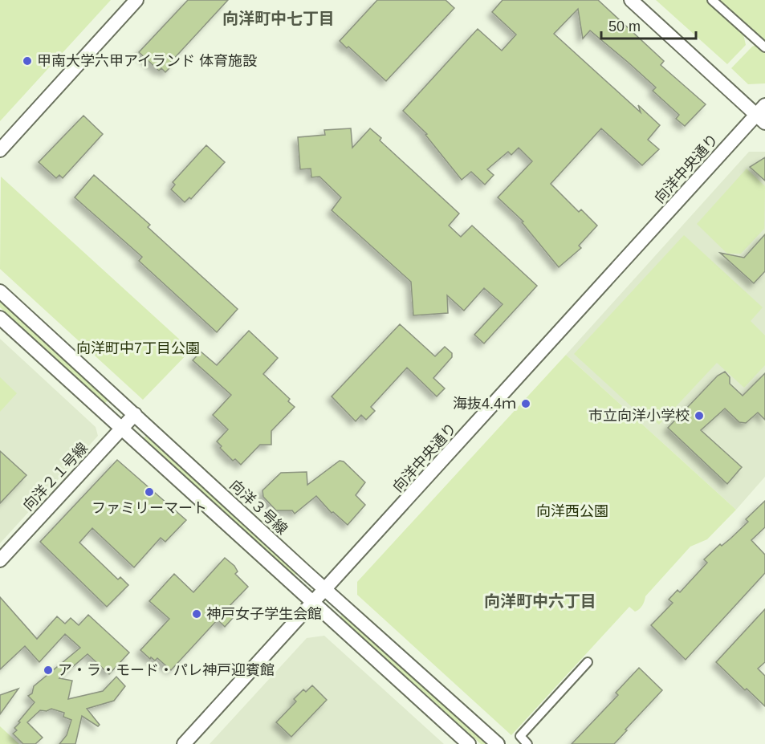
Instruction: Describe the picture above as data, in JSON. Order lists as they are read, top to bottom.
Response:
{
  "streets": {
    "street": ["向洋中央通り", "向洋２１号線", "向洋３号線"]
  },
  "crossings": [
    ["向洋中央通り", "向洋３号線"],
    ["向洋２１号線", "向洋３号線"]
  ],
  "districts": ["向洋町中七丁目", "向洋町中六丁目"],
  "parks": ["向洋町中7丁目公園", "向洋西公園"],
  "places": [
    "甲南大学六甲アイランド 体育施設",
    "海抜4.4ｍ",
    "市立向洋小学校",
    "ファミリーマート",
    "神戸女子学生会館",
    "ア・ラ・モード・パレ神戸迎賓館"
  ],
  "scale_bar": "50 m"
}
